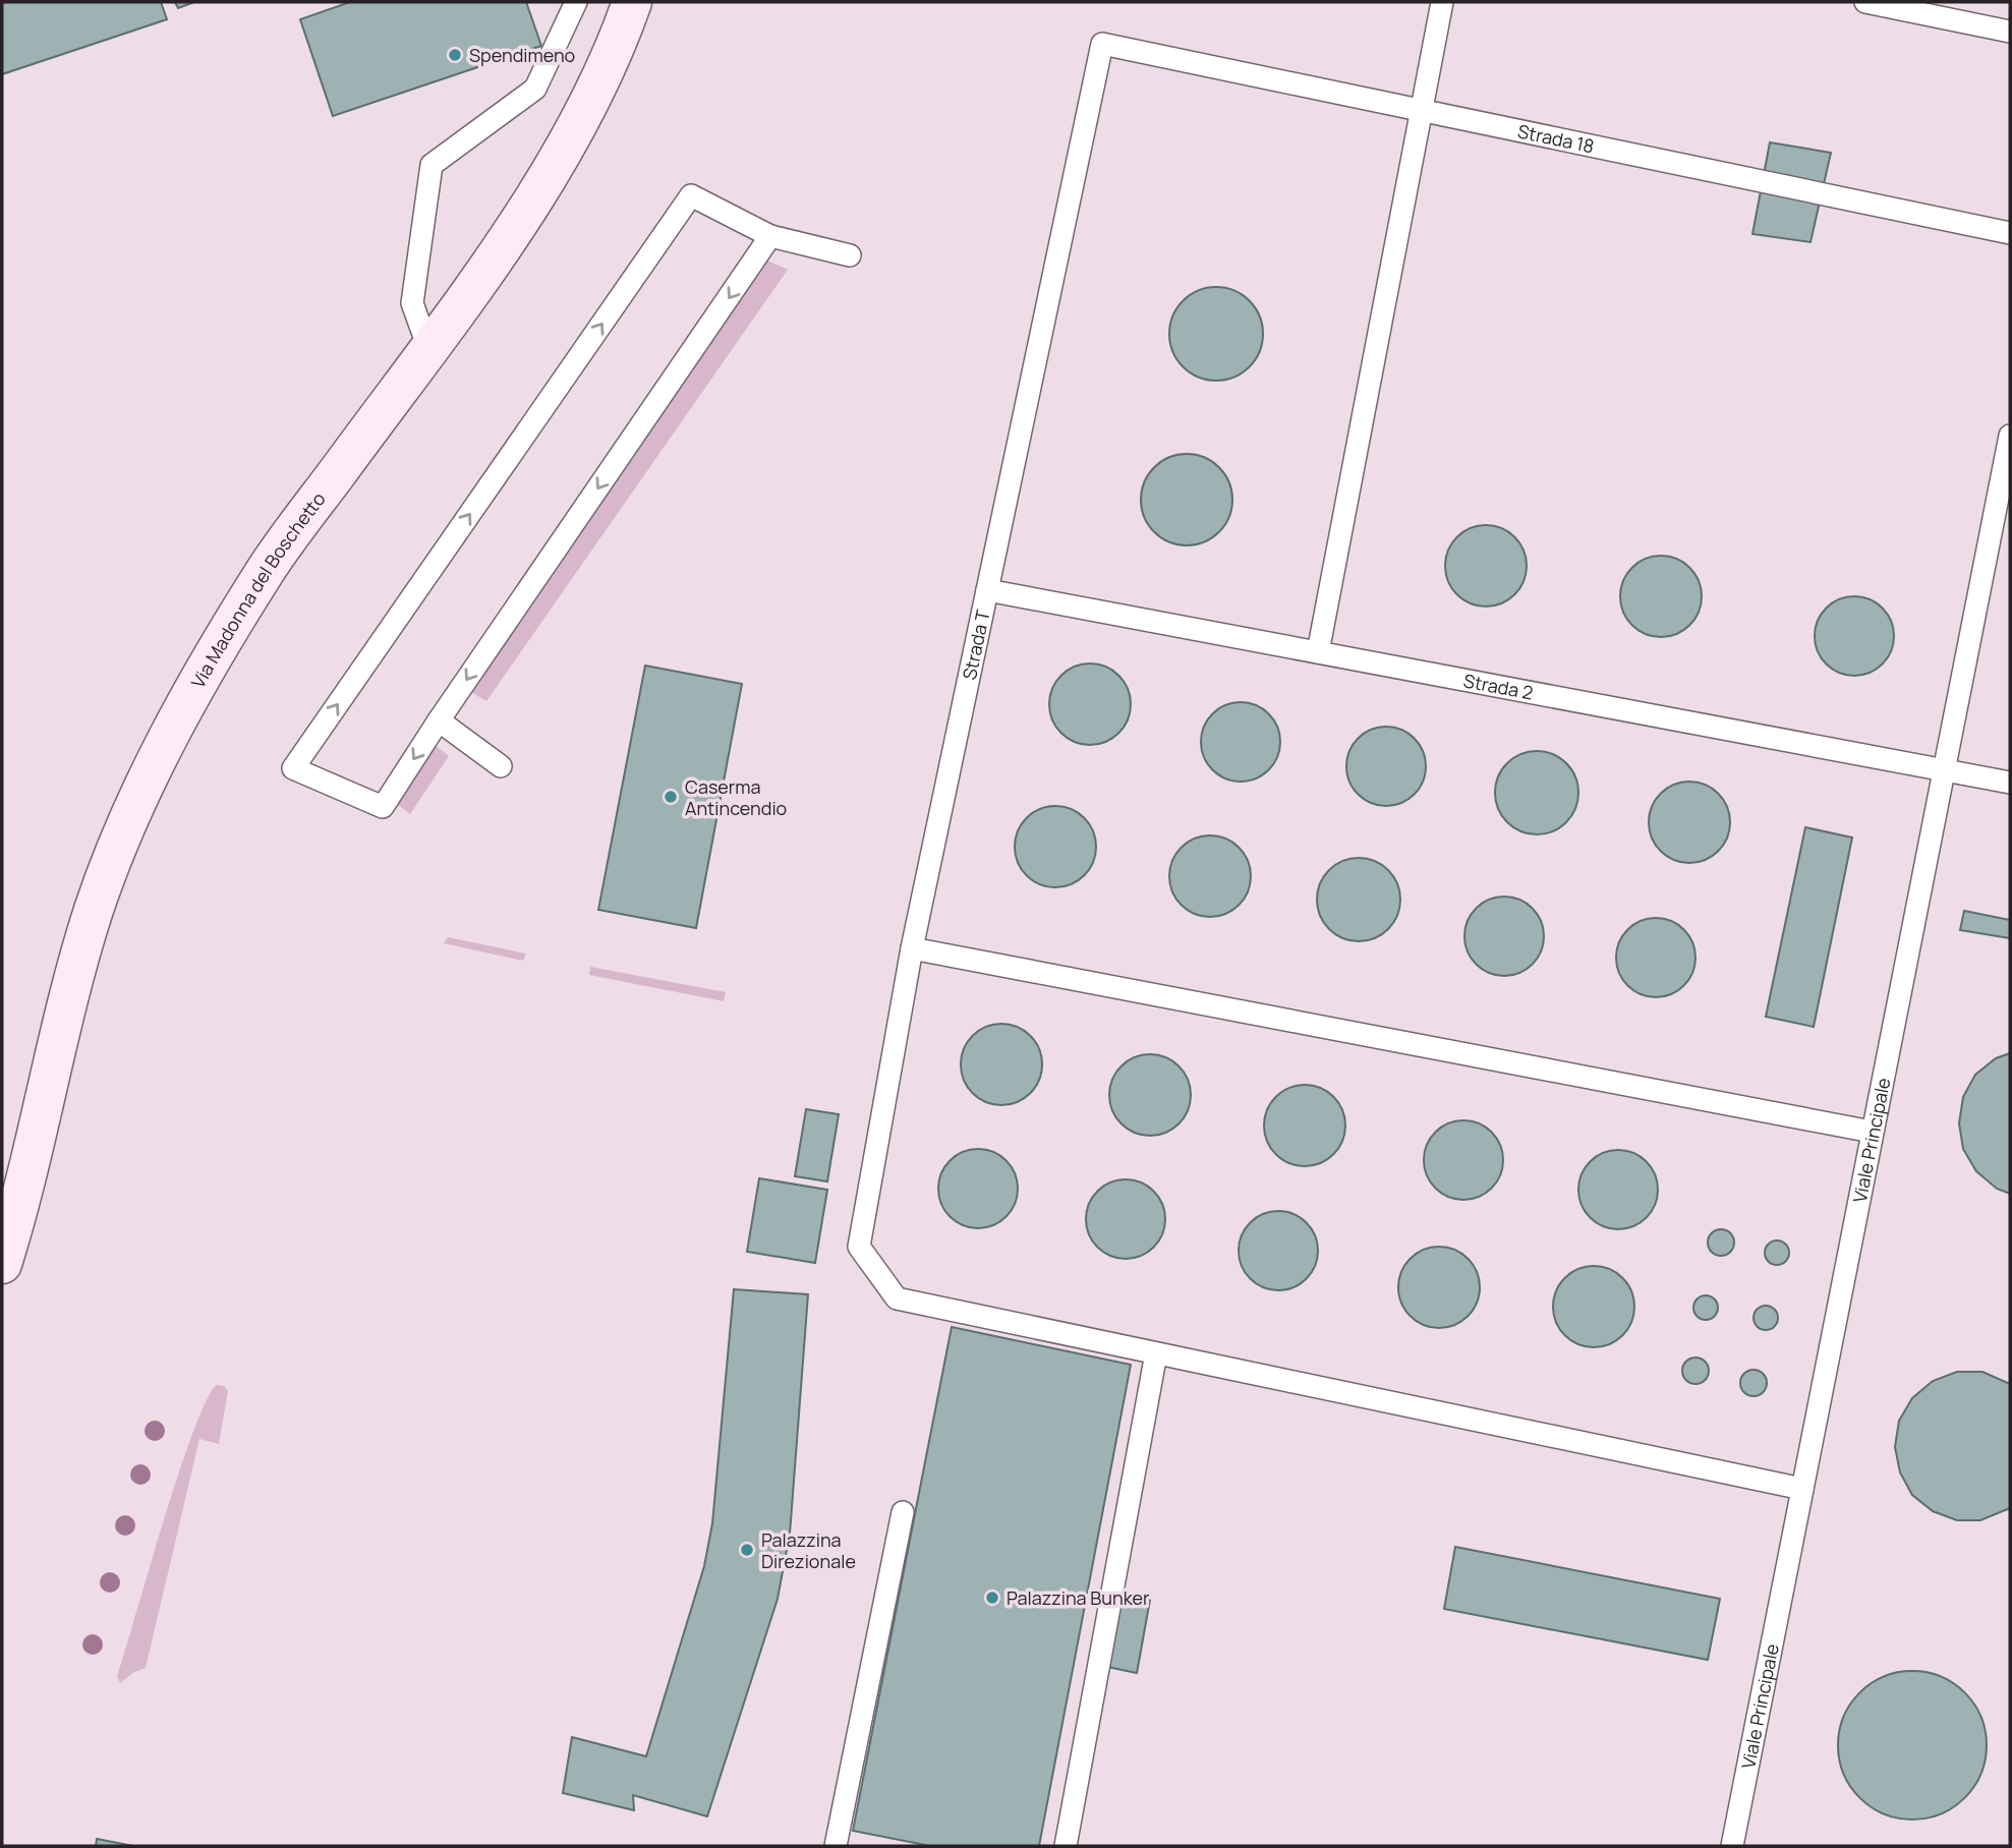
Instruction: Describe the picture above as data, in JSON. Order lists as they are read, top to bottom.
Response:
{
  "streets": {
    "main road": ["Via Madonna del Boschetto"],
    "lane": [
      "Strada 18",
      "Strada T",
      "Strada 2",
      "Viale Principale"
    ]
  },
  "crossings": [
    ["Strada 18", "Strada T"],
    ["Strada T", "Strada 2"],
    ["Strada 2", "Viale Principale"]
  ],
  "places": [
    "Spendimeno",
    "Caserma Antincendio",
    "Palazzina Direzionale",
    "Palazzina Bunker"
  ]
}
